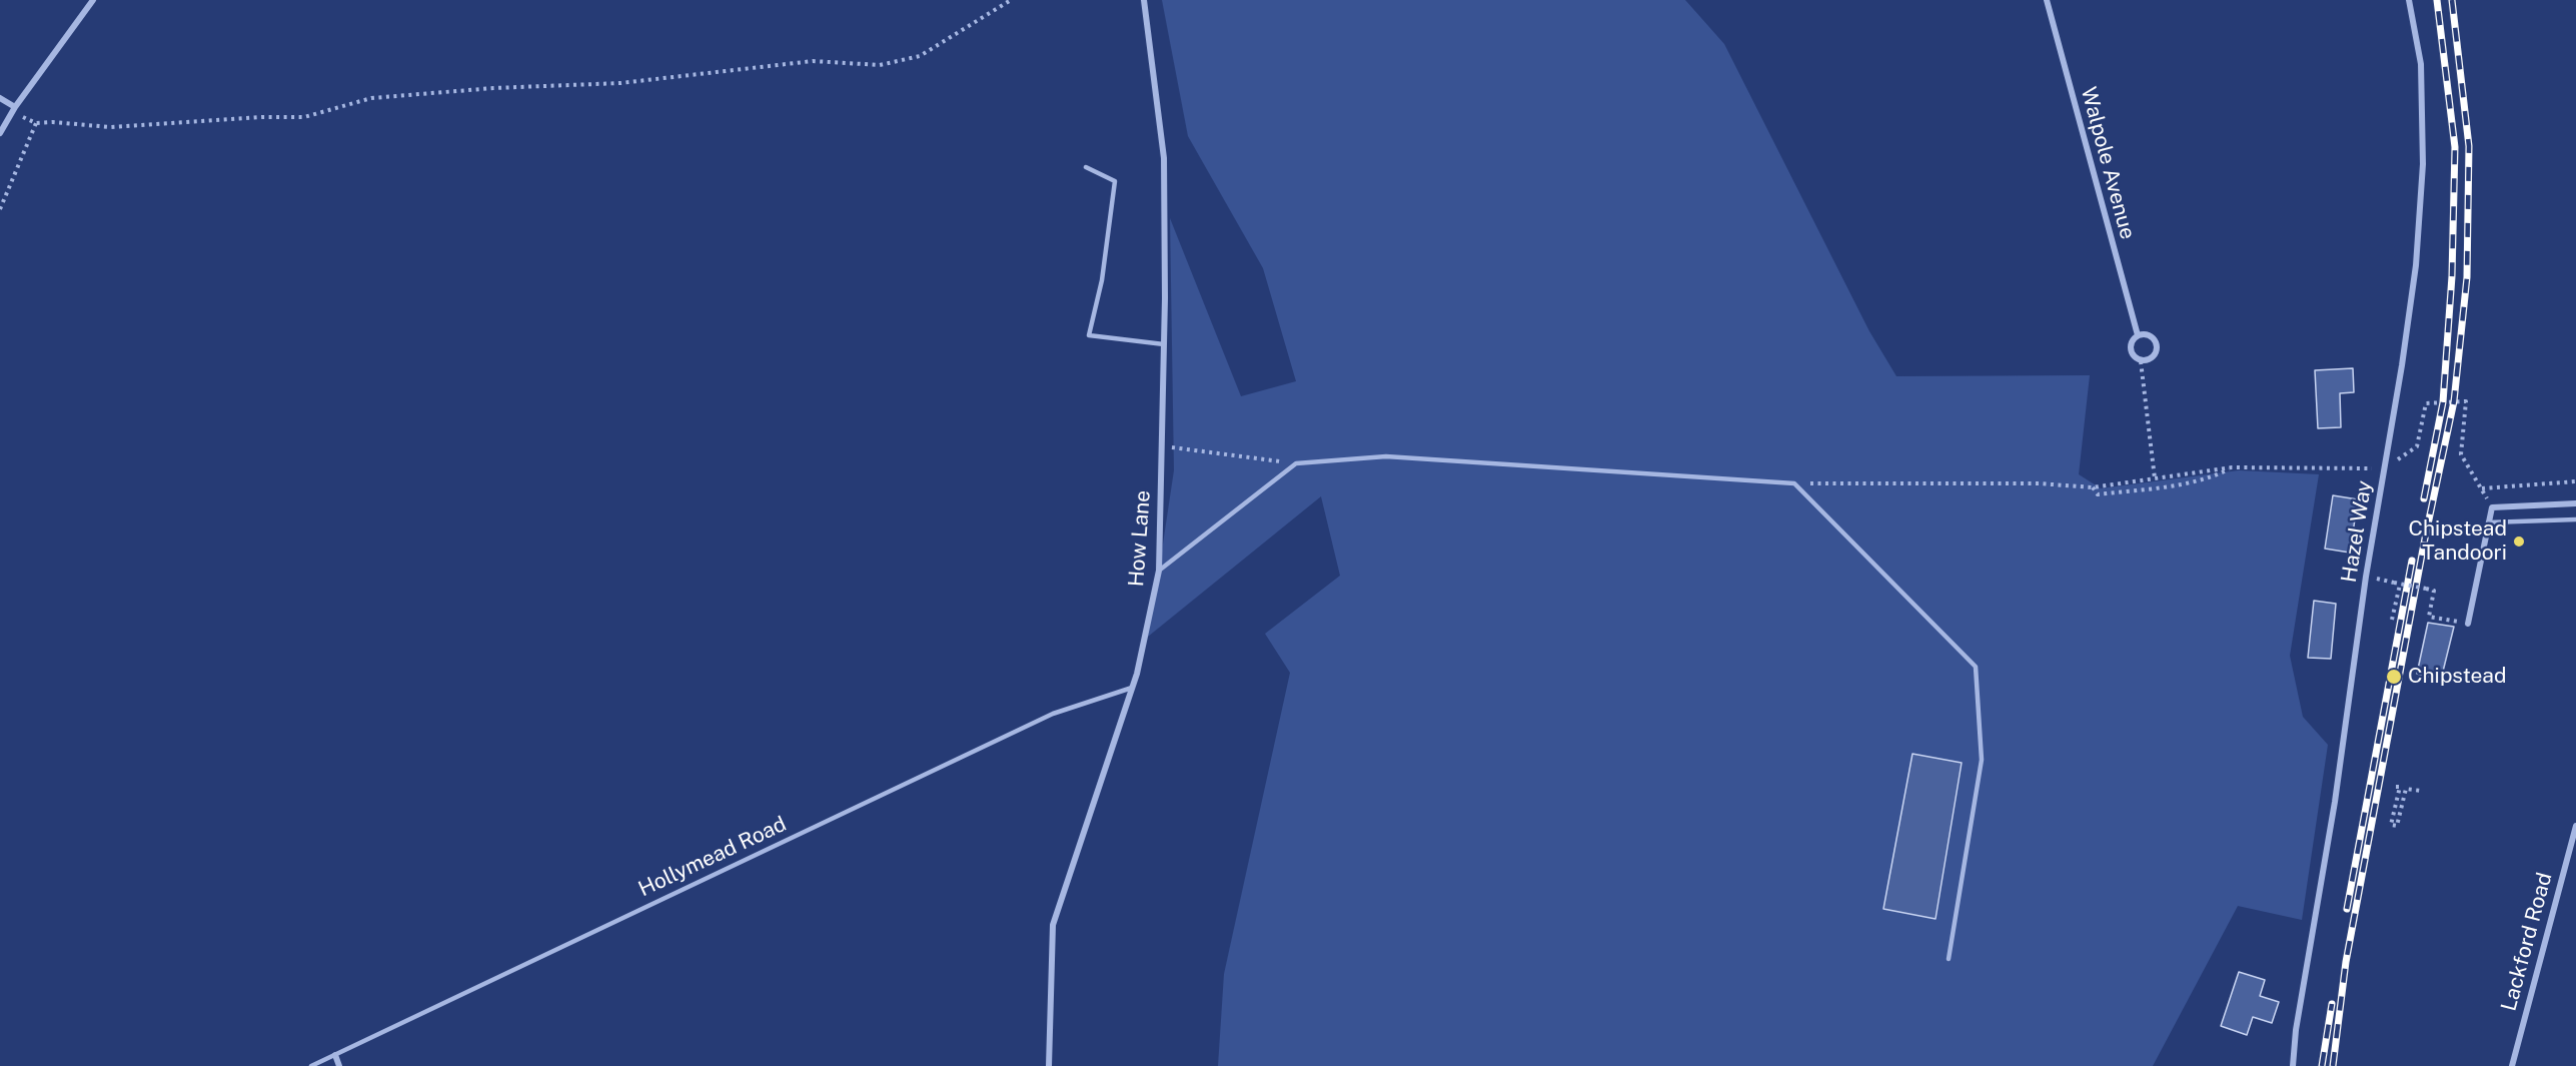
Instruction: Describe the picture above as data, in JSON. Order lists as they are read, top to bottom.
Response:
{
  "streets": {
    "street": [
      "Walpole Avenue",
      "Hazel Way",
      "How Lane",
      "Lackford Road"
    ],
    "lane": ["Hollymead Road"]
  },
  "crossings": [
    ["How Lane", "Hollymead Road"]
  ],
  "places": ["Chipstead Tandoori", "Chipstead"]
}
